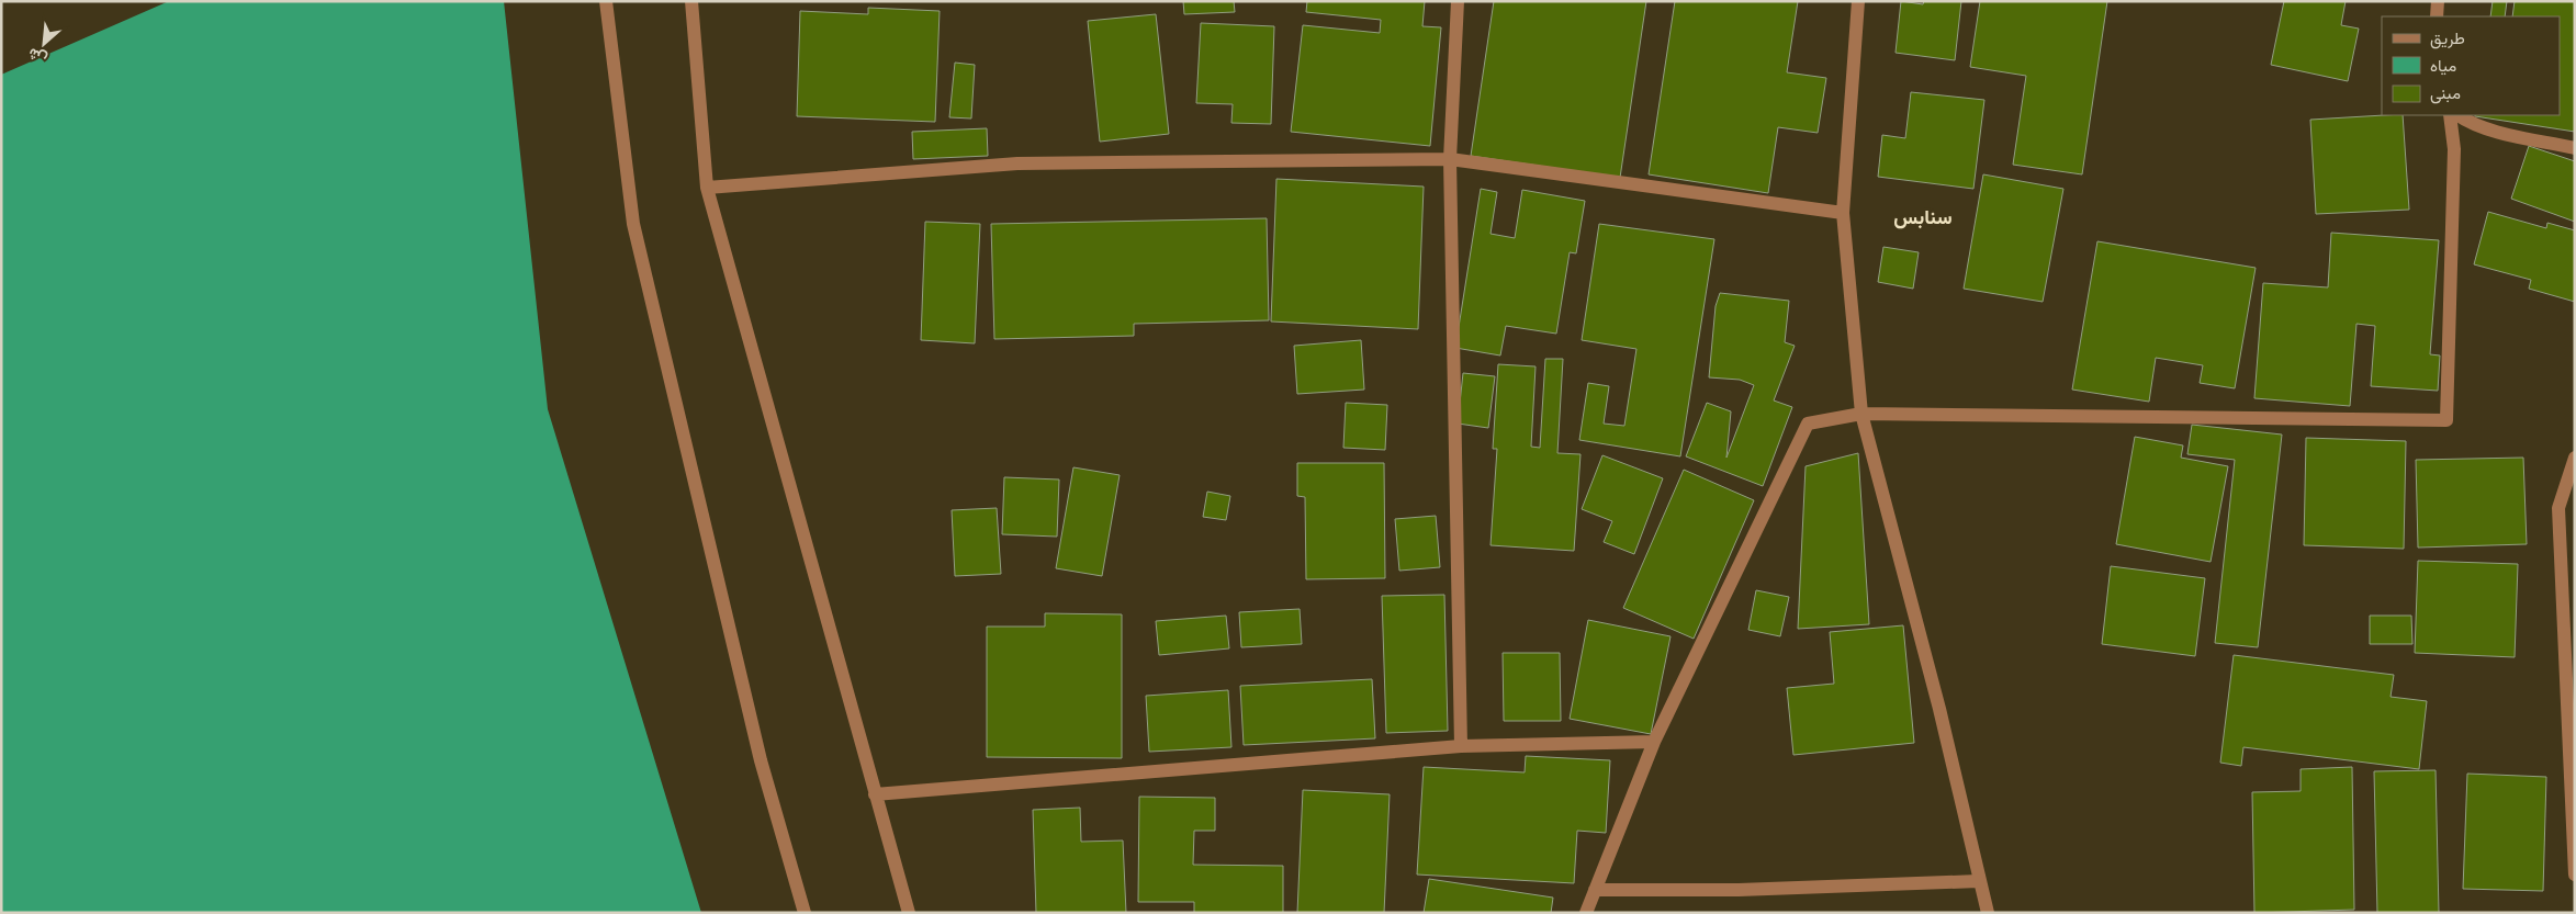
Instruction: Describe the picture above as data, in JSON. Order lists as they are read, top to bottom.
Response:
{
  "districts": ["سنابس"],
  "legend": ["طريق", "مياه", "مبنى"],
  "north": "bottom left"
}
